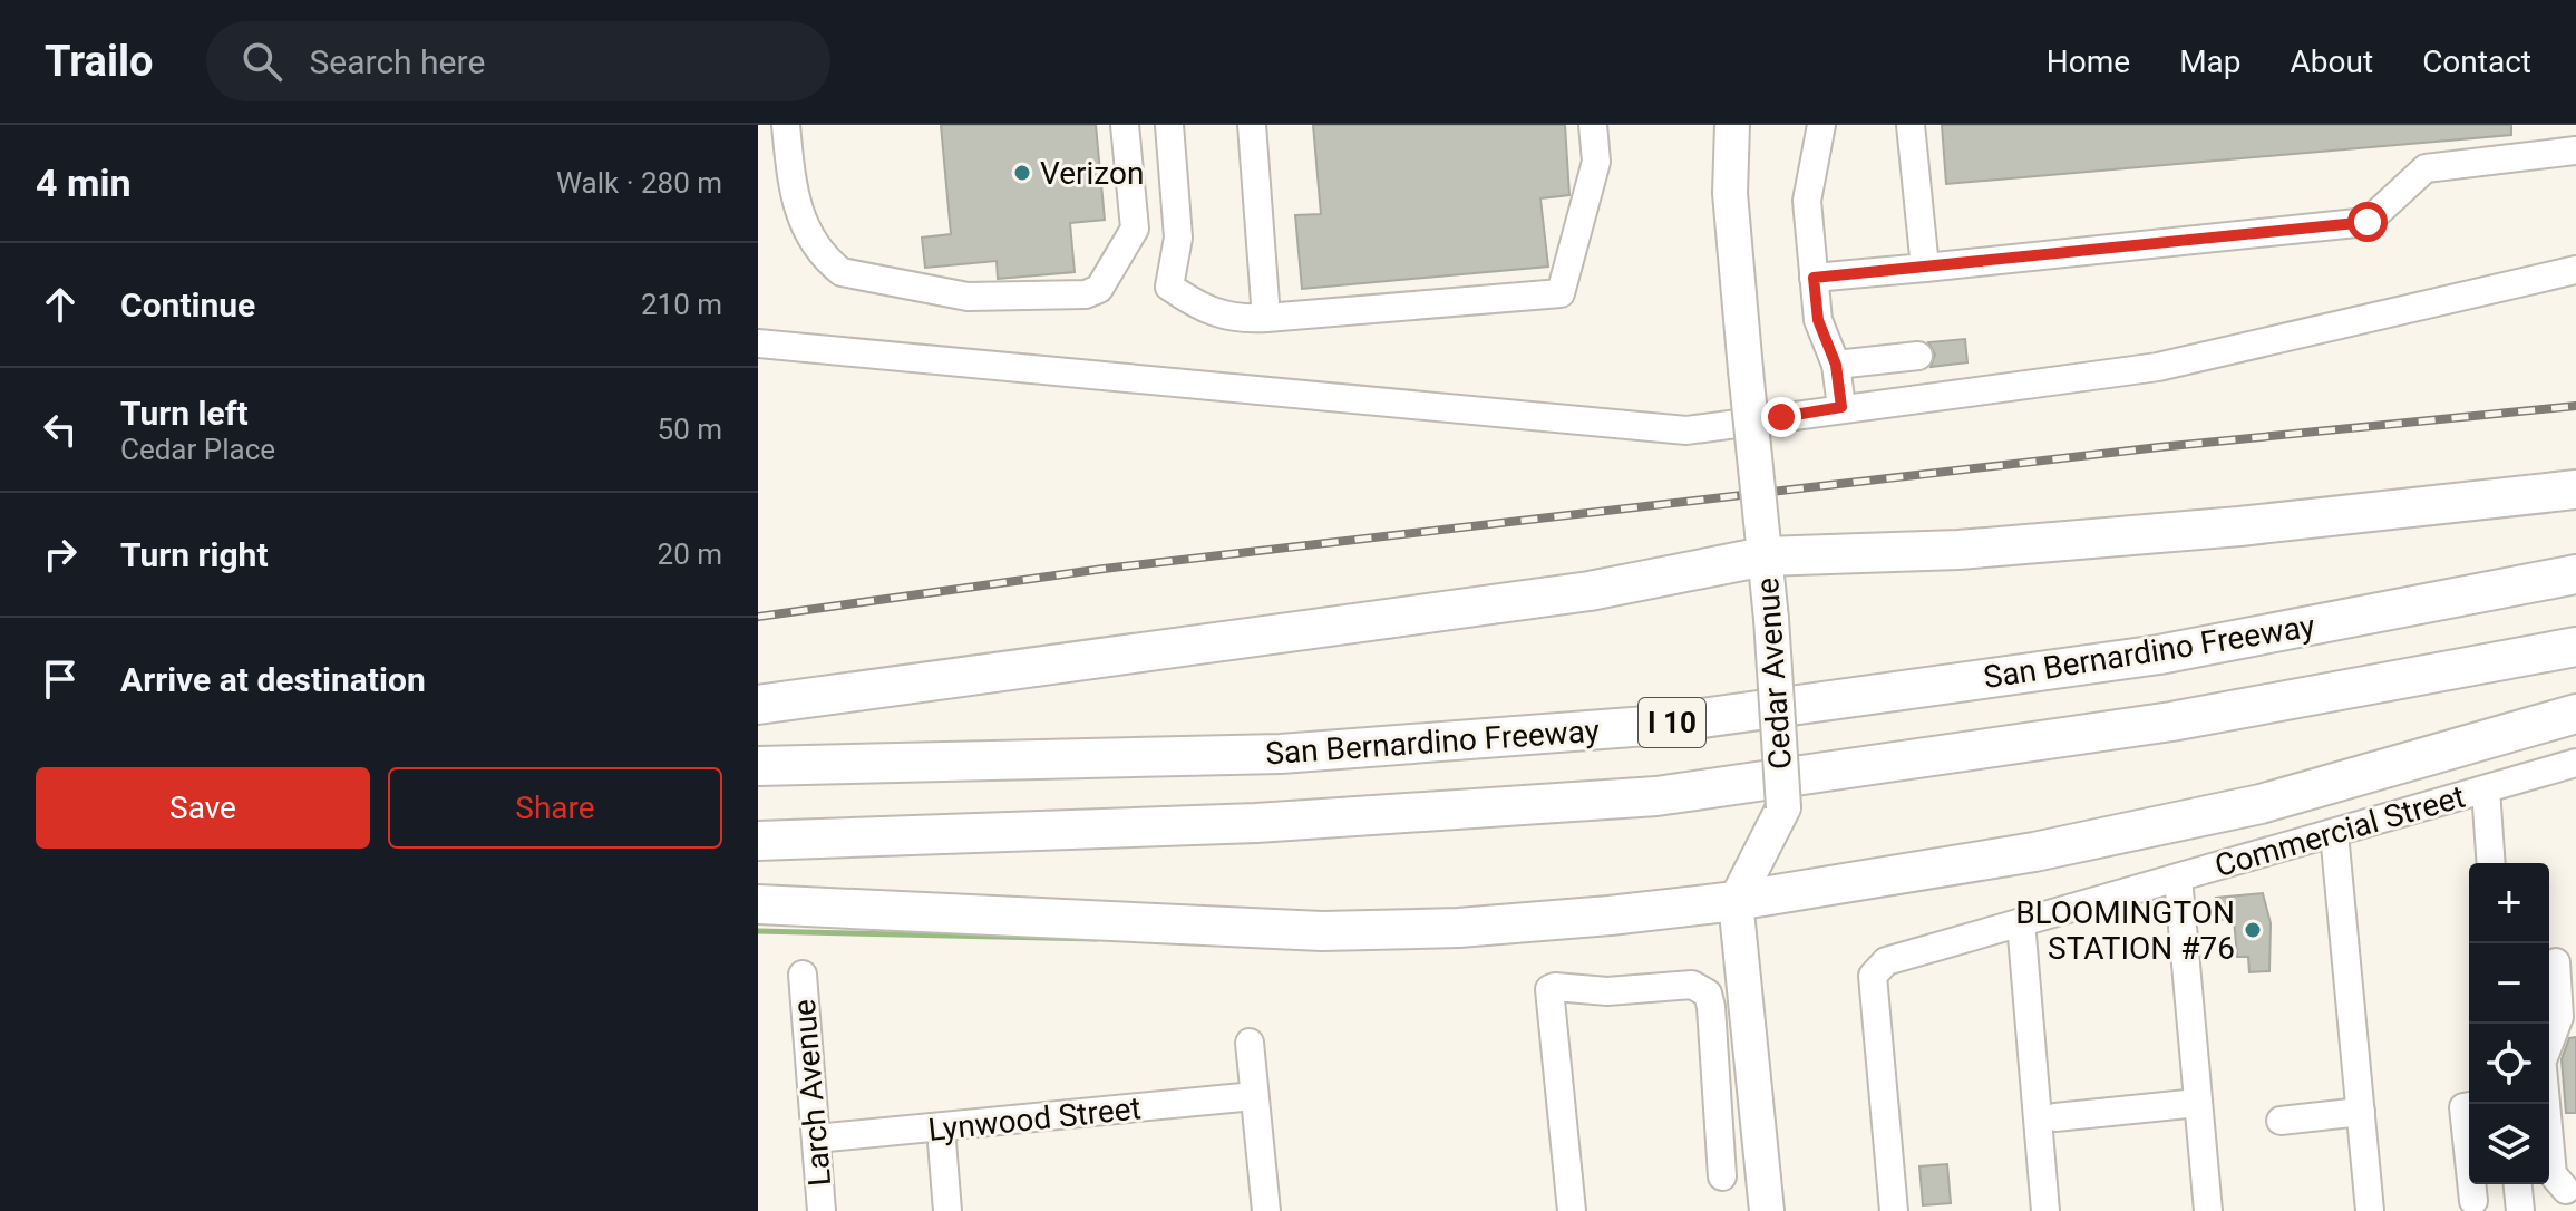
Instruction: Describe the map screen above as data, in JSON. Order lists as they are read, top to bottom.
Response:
{
  "streets": {
    "highway": ["San Bernardino Freeway", "I 10"],
    "main road": ["Cedar Avenue"],
    "street": ["Commercial Street", "Larch Avenue", "Lynwood Street"]
  },
  "crossings": [
    ["Larch Avenue", "Lynwood Street"]
  ],
  "places": ["Verizon", "BLOOMINGTON STATION #76"],
  "page": {
    "header": "Trailo",
    "search": "Search here",
    "nav": [
      "Home",
      "Map",
      "About",
      "Contact"
    ],
    "heading": ["4 min", "Walk · 280 m"],
    "list": [
      ["Continue", "210 m"],
      ["Turn left", "Cedar Place", "50 m"],
      ["Turn right", "20 m"],
      "Arrive at destination"
    ],
    "buttons": ["Save", "Share"],
    "map_buttons": ["+", "−"]
  }
}
